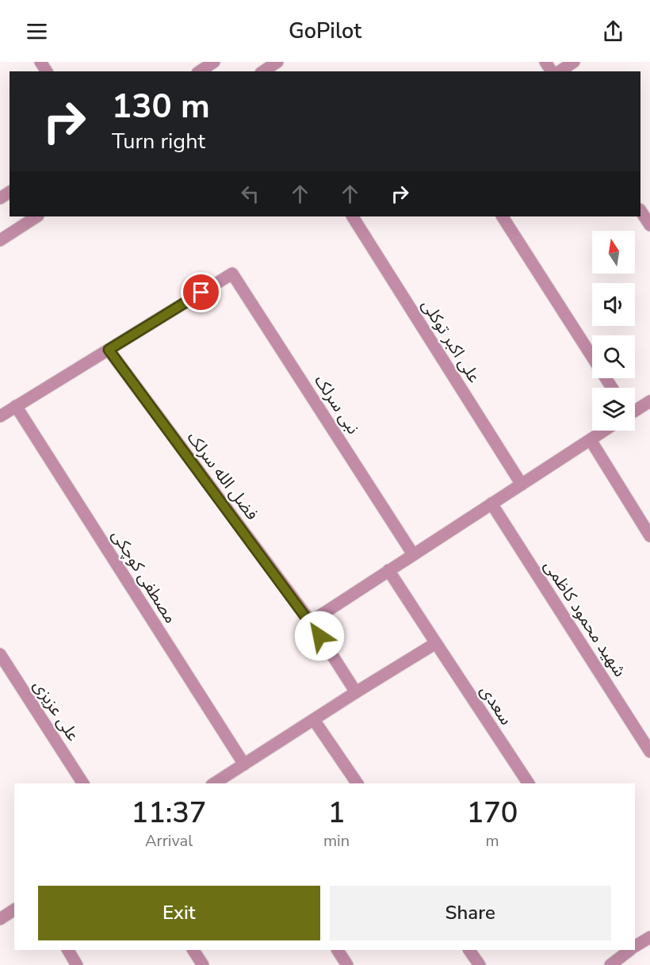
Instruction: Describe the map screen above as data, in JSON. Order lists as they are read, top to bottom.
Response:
{
  "streets": {
    "street": [
      "علی اکبر توکلی",
      "نبی سرلک",
      "فضل الله سرلک",
      "مصطفی کوچکی",
      "شهید محمود کاظمی",
      "سعدی",
      "علی عزیزی"
    ]
  },
  "crossings": [
    ["نبی سرلک", "فضل الله سرلک"]
  ],
  "north": "top",
  "page": {
    "header": "GoPilot",
    "turn": ["130 m", "Turn right"],
    "eta": [
      "11:37",
      "Arrival",
      "1",
      "min",
      "170",
      "m"
    ],
    "buttons": ["Exit", "Share"]
  }
}
